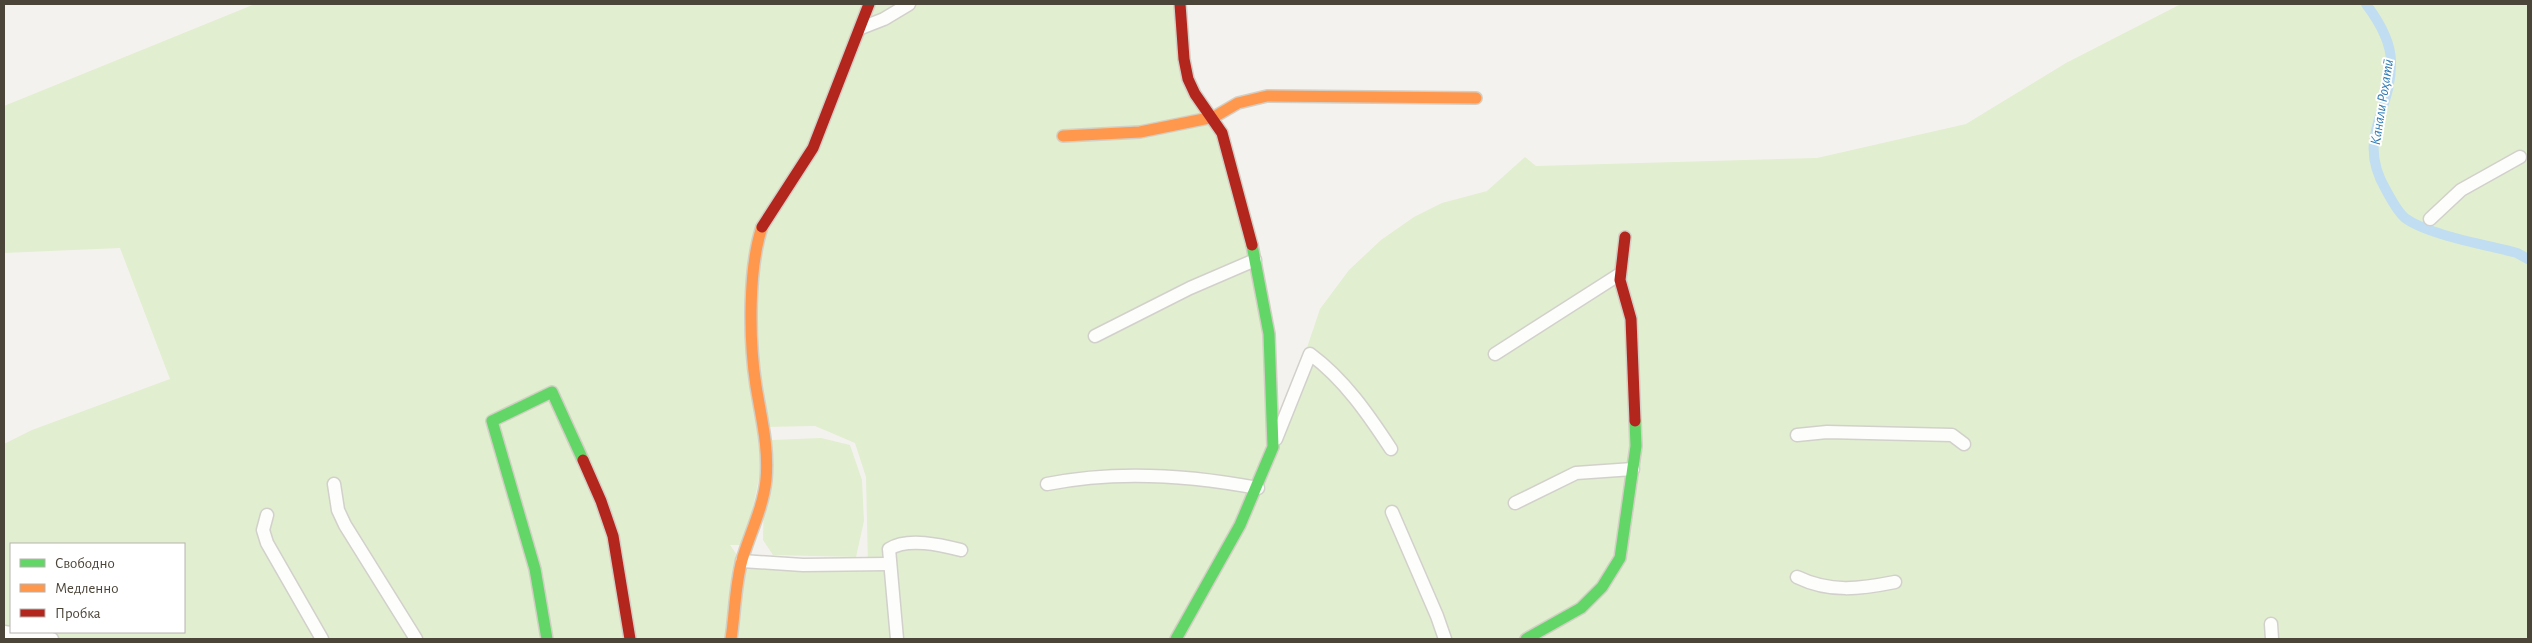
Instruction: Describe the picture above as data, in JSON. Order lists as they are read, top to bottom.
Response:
{
  "water": ["Канали Роҳатӣ"],
  "legend": ["Свободно", "Медленно", "Пробка"]
}
